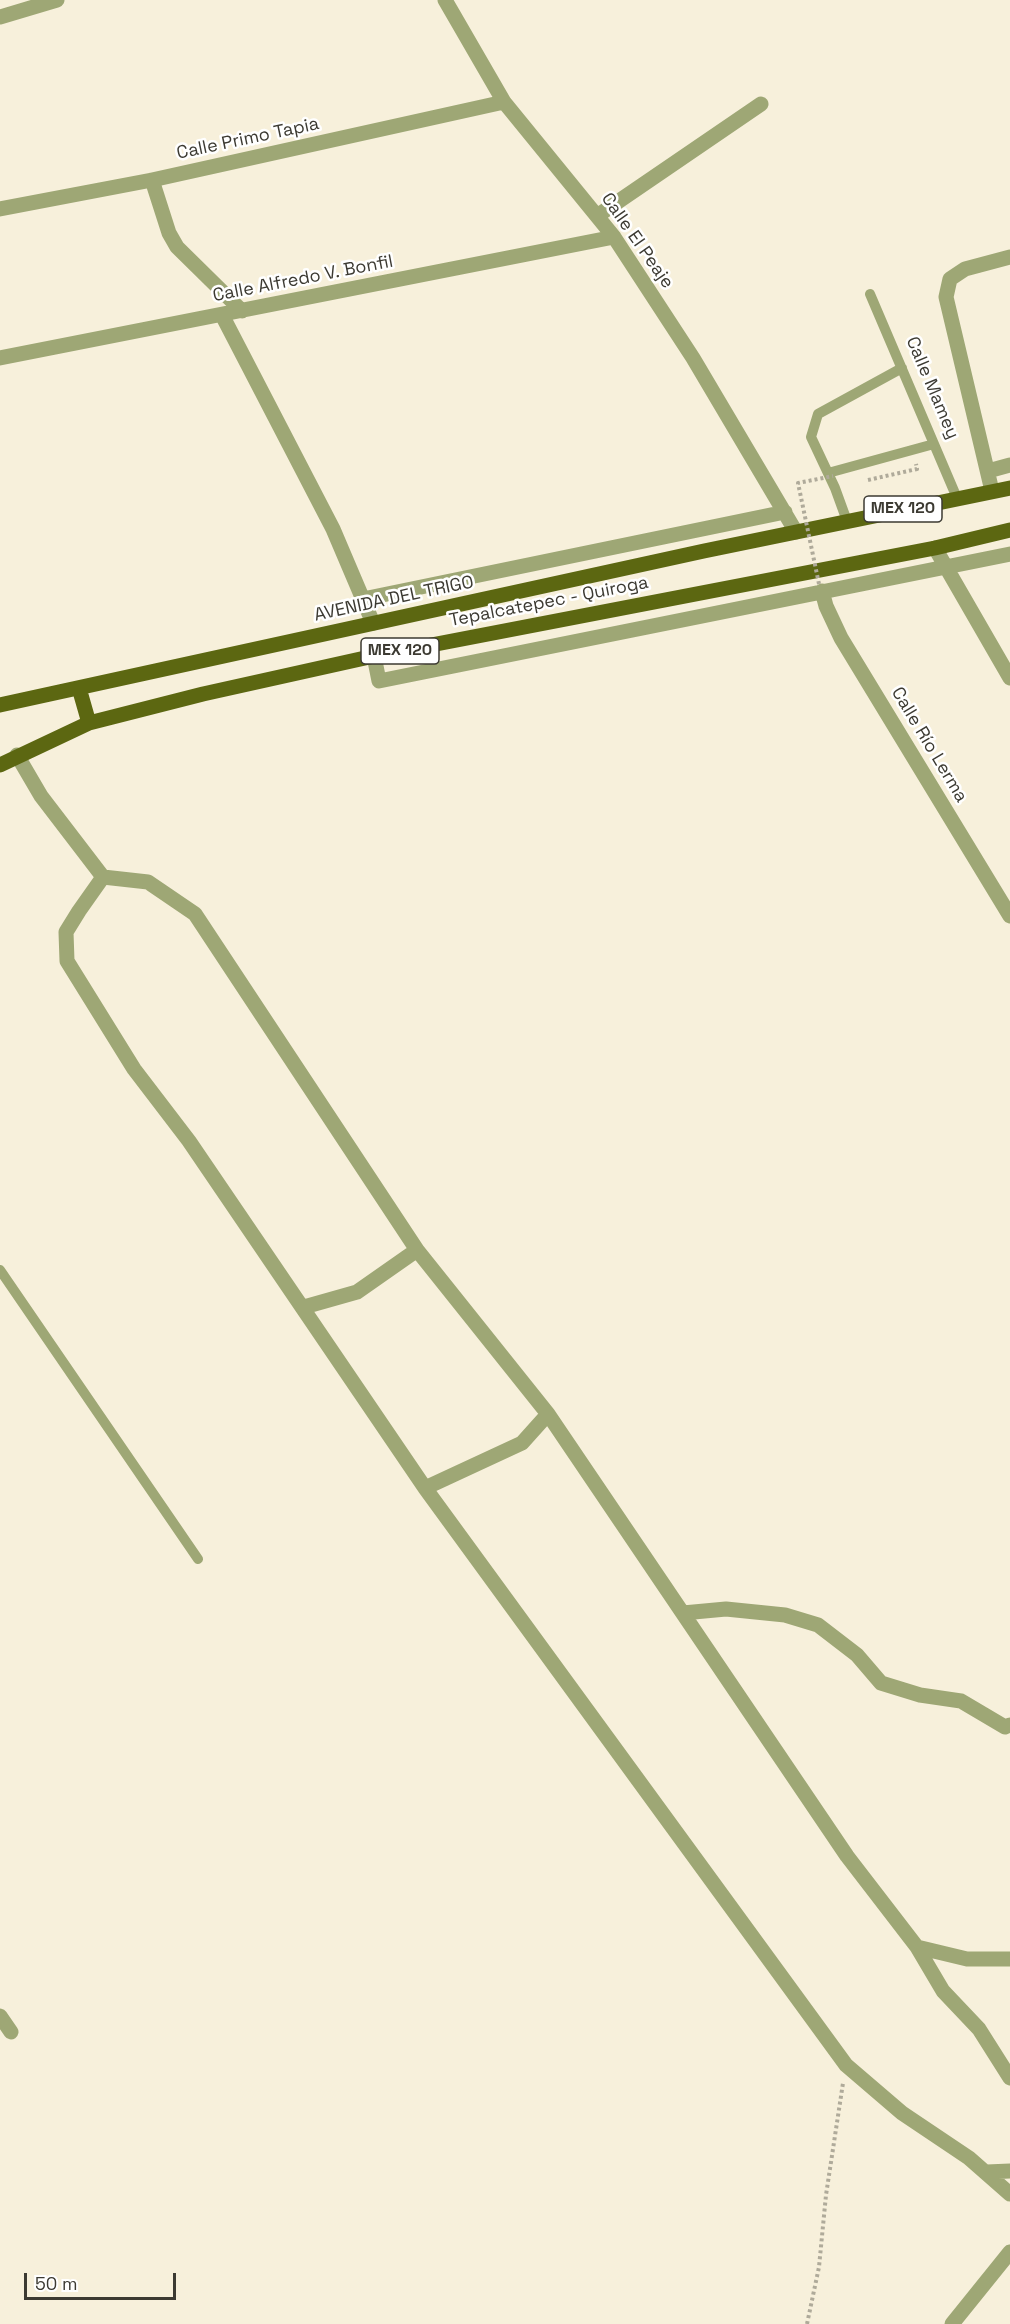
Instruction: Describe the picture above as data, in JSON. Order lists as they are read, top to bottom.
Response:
{
  "streets": {
    "main road": ["MEX 120", "AVENIDA DEL TRIGO", "Tepalcatepec - Quiroga"],
    "street": [
      "Calle Primo Tapia",
      "Calle El Peaje",
      "Calle Alfredo V. Bonfil",
      "Calle Río Lerma"
    ],
    "lane": ["Calle Mamey"]
  },
  "crossings": [
    ["Calle Primo Tapia", "Calle El Peaje"],
    ["Calle El Peaje", "Calle Alfredo V. Bonfil"],
    ["Calle El Peaje", "MEX 120"],
    ["Calle El Peaje", "AVENIDA DEL TRIGO"],
    ["Calle Mamey", "MEX 120"],
    ["MEX 120", "AVENIDA DEL TRIGO"]
  ],
  "scale_bar": "50 m"
}
